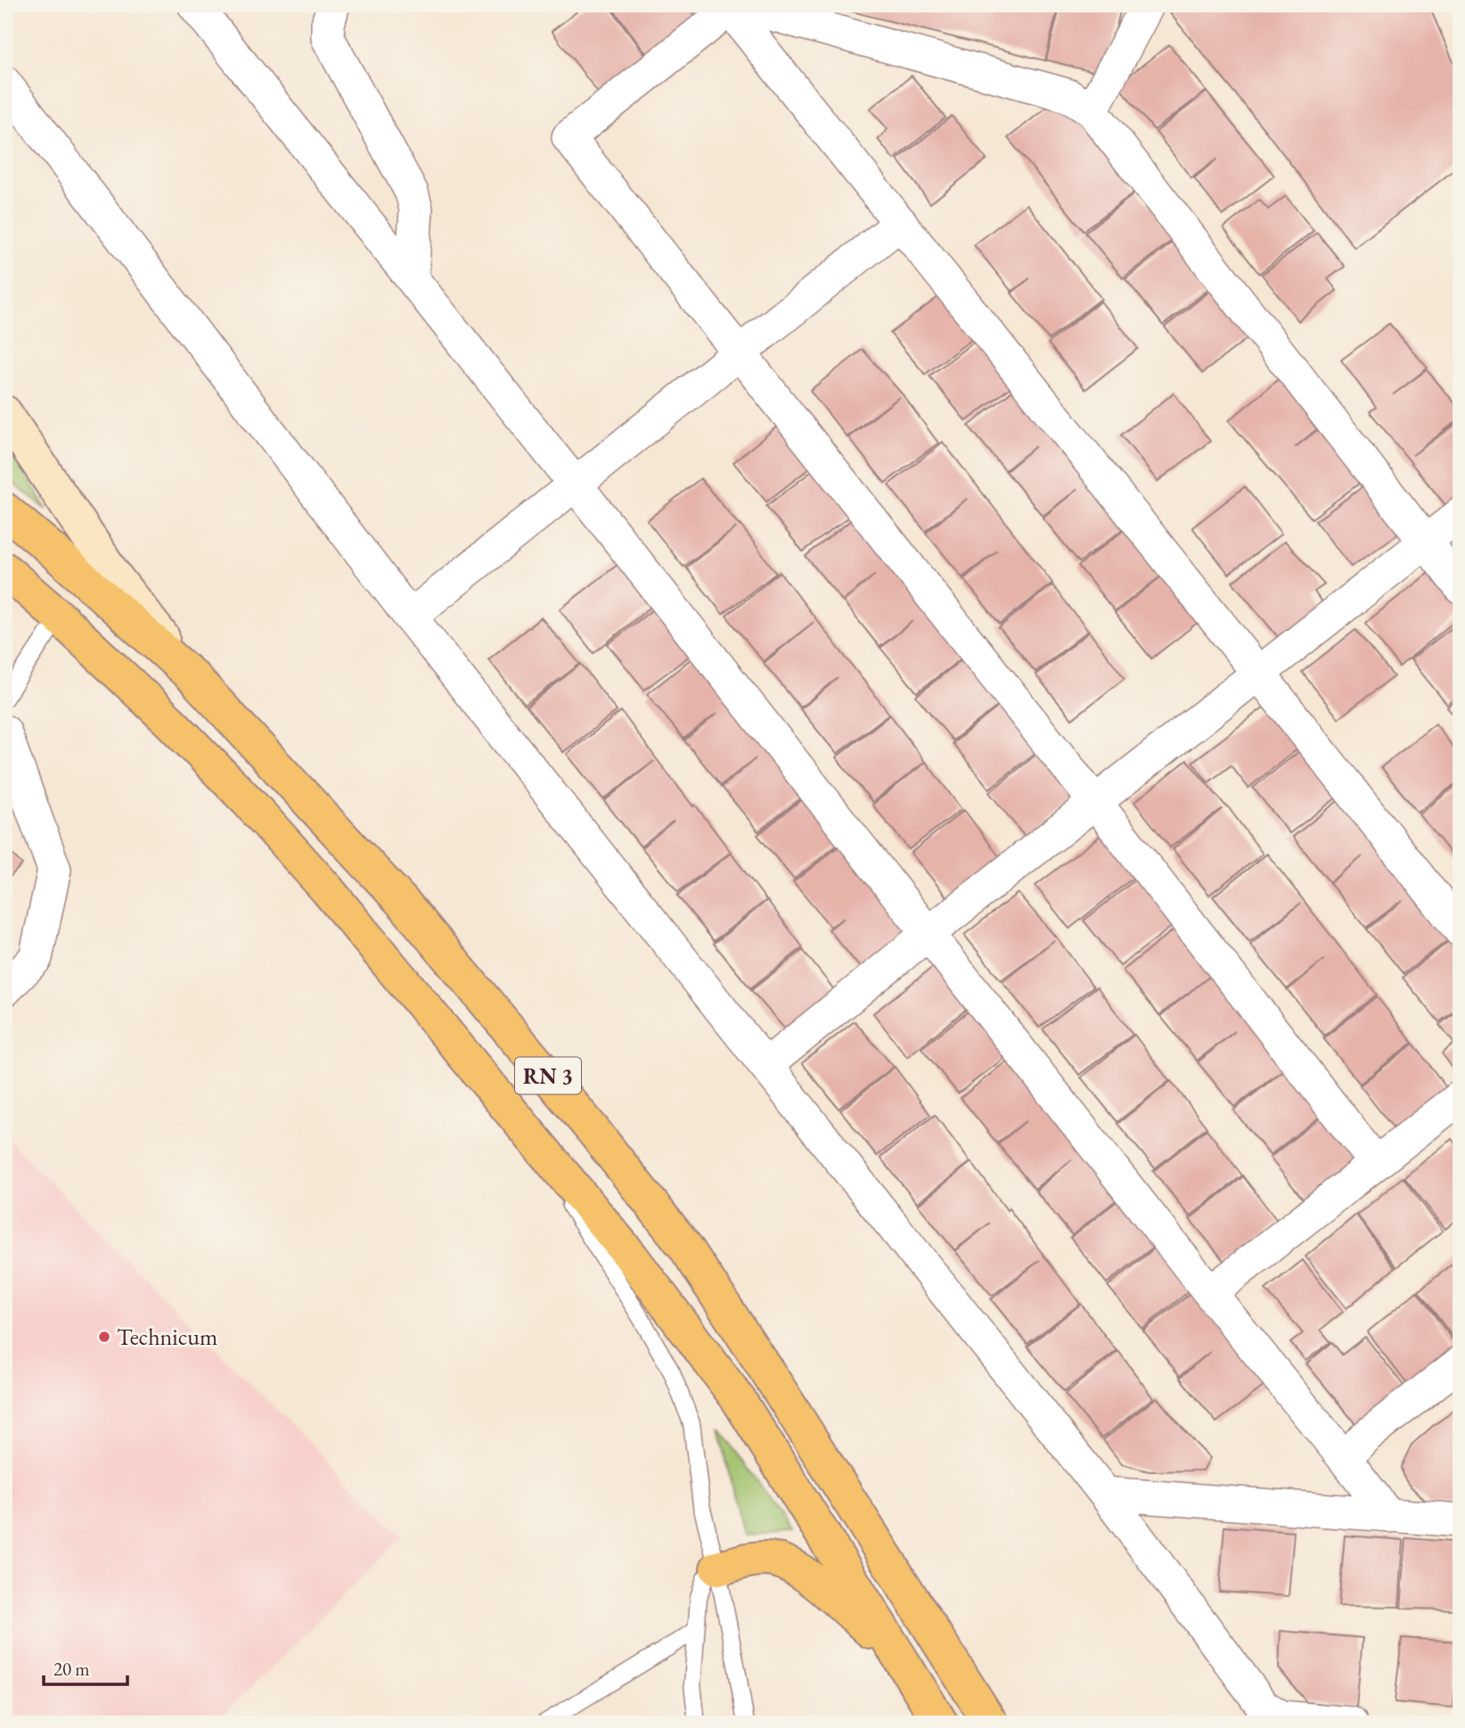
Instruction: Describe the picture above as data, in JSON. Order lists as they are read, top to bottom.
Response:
{
  "streets": {
    "highway": ["RN 3"]
  },
  "places": ["Technicum"],
  "scale_bar": "20 m"
}
